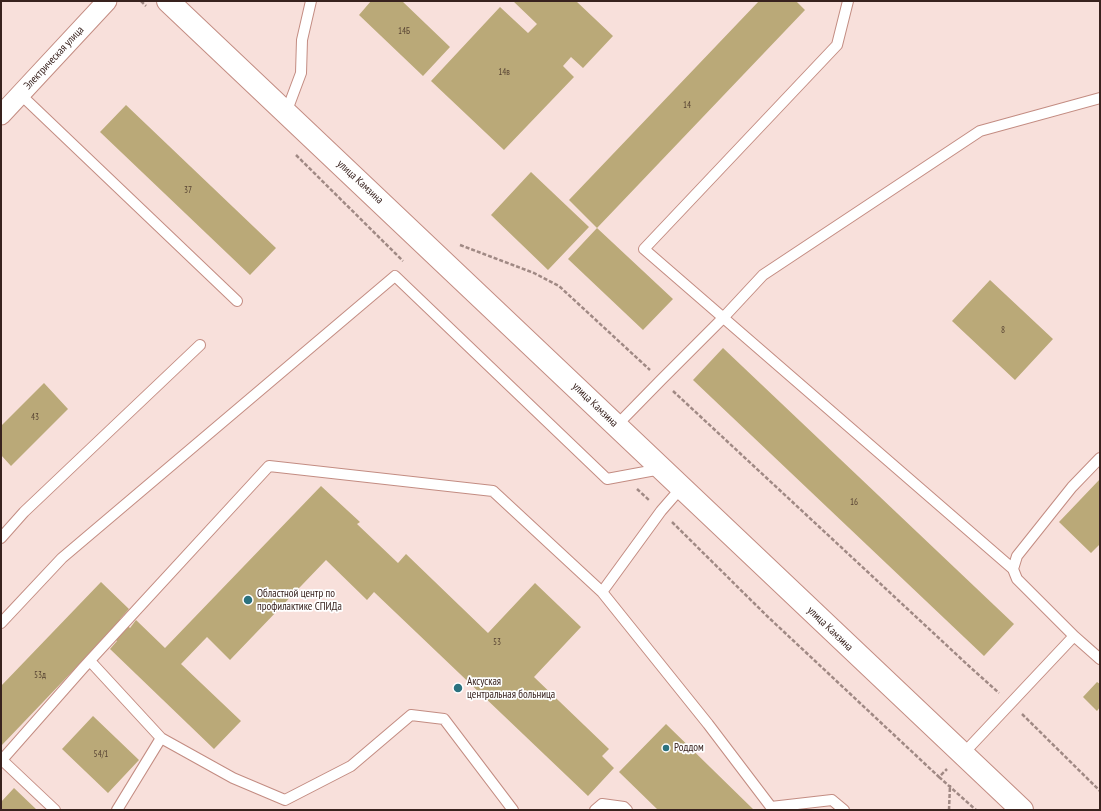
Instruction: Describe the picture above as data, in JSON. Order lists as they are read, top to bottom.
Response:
{
  "streets": {
    "street": ["Электрическая улица", "улица Камзина"]
  },
  "places": ["Областной центр по профилактике СПИДа", "Аксуская центральная больница", "Роддом"],
  "house_numbers": [
    "14Б",
    "14в",
    "14",
    "37",
    "8",
    "43",
    "16",
    "53",
    "53д",
    "54/1"
  ]
}
